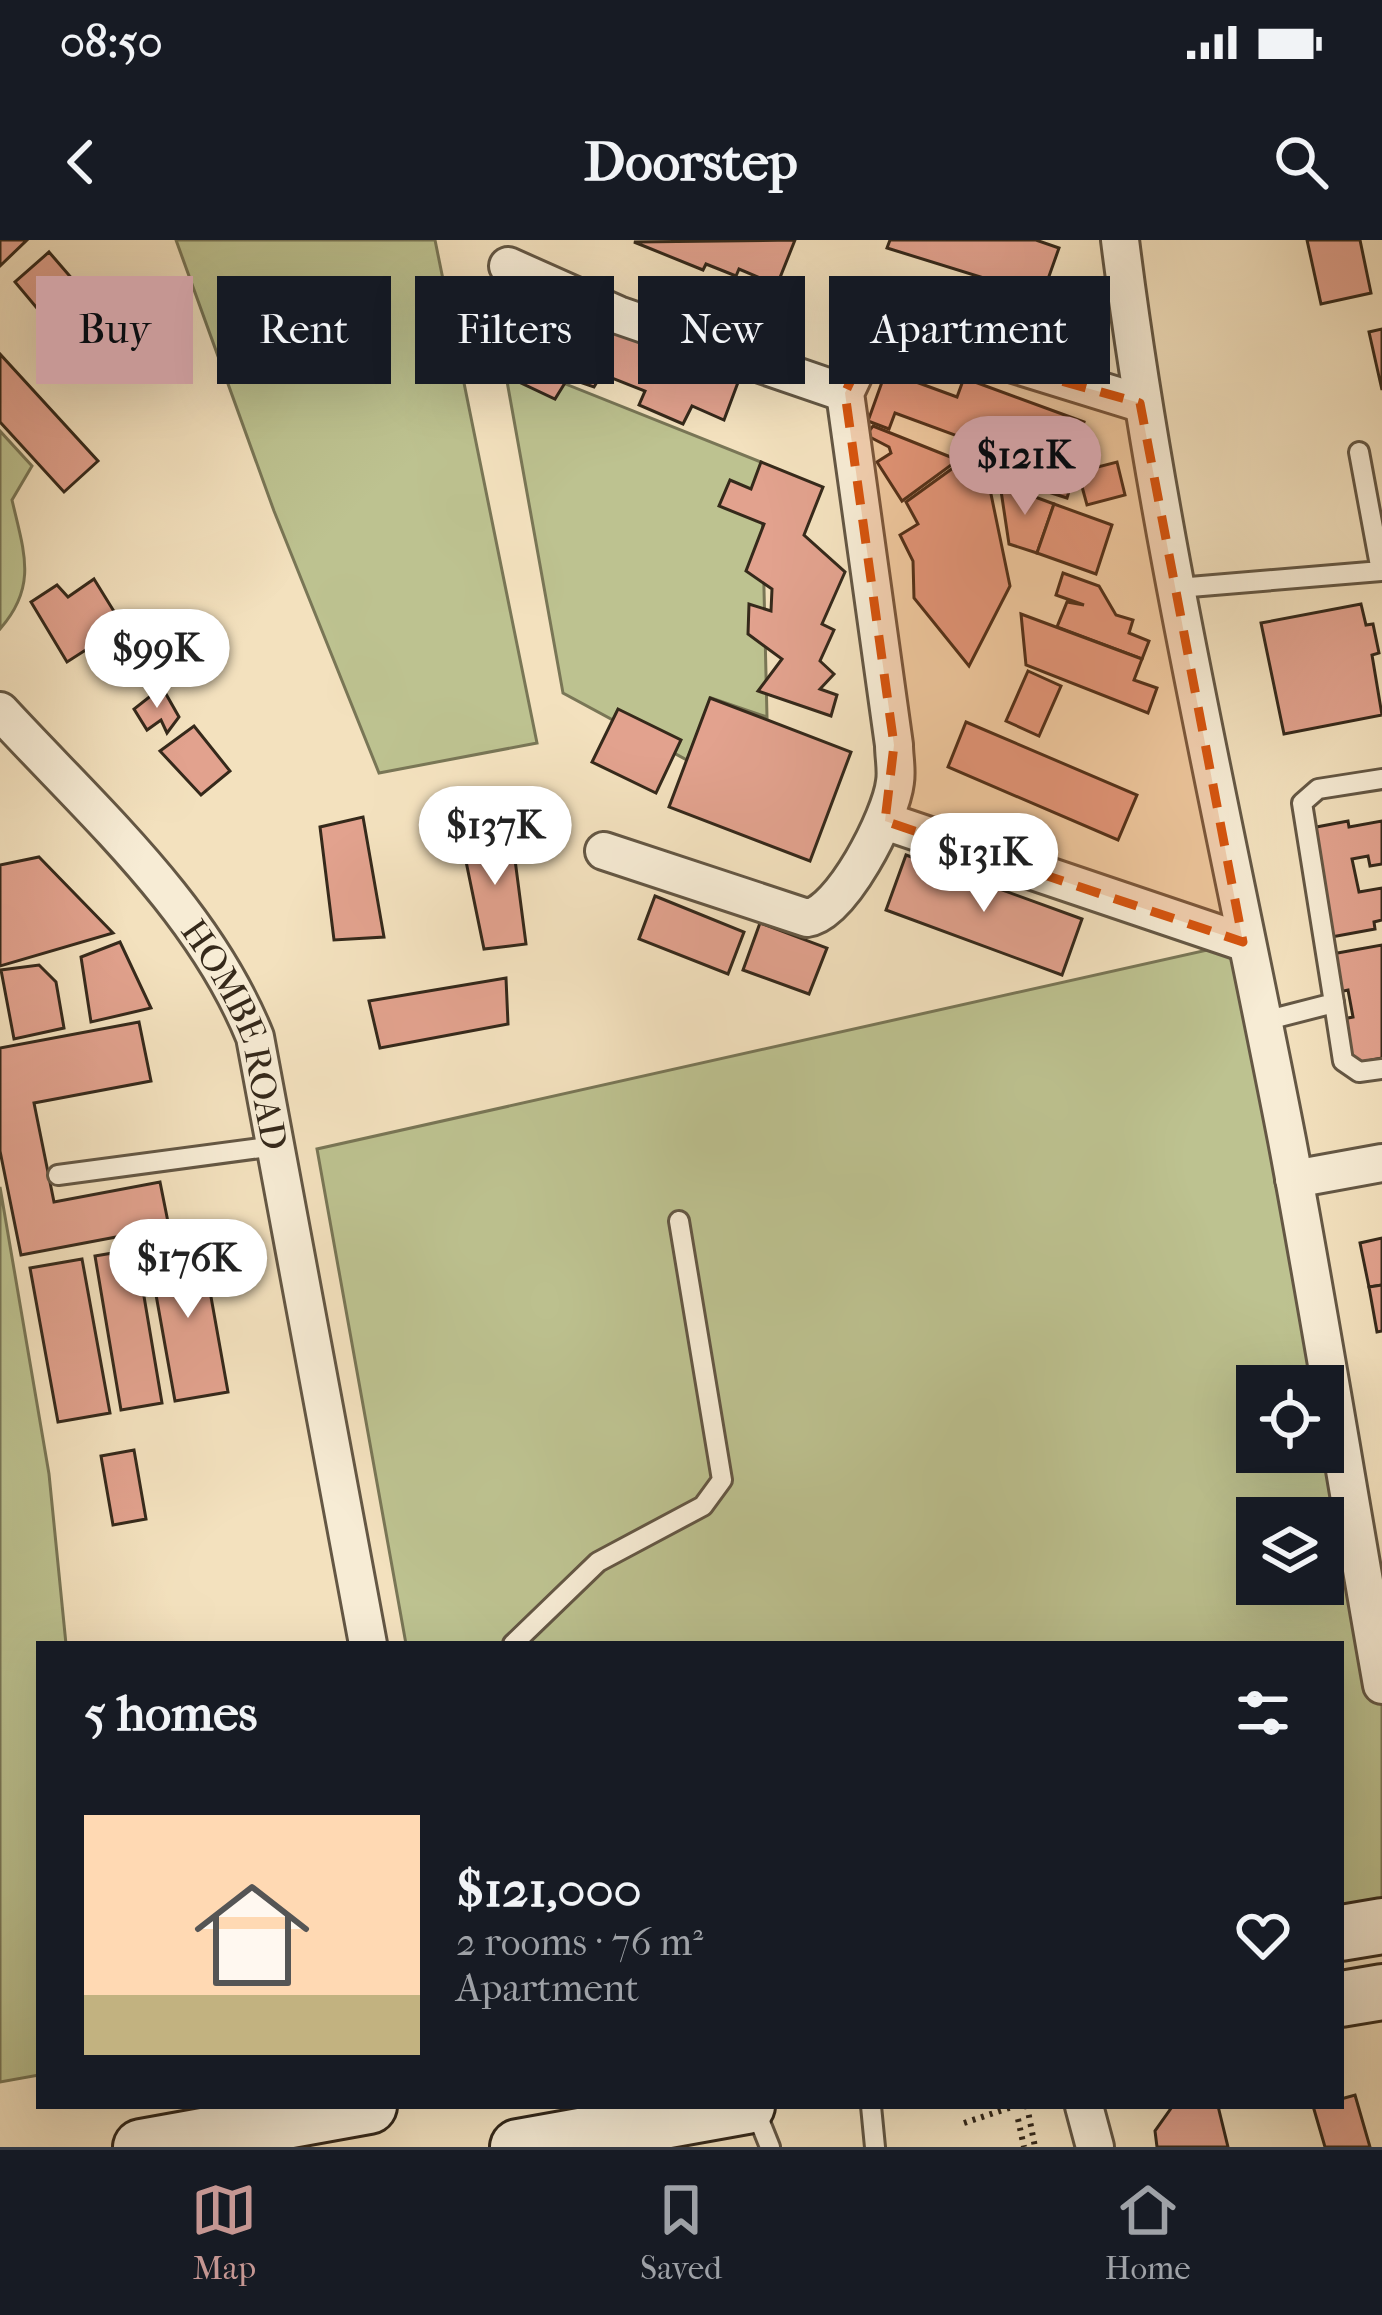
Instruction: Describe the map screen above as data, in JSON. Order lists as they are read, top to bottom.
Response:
{
  "streets": {
    "street": ["HOMBE ROAD"]
  },
  "page": {
    "status": "08:50",
    "header": "Doorstep",
    "chip": [
      "Buy",
      "Rent",
      "Filters",
      "New",
      "Apartment"
    ],
    "price": [
      "$121K",
      "$99K",
      "$137K",
      "$131K",
      "$176K"
    ],
    "heading": "5 homes",
    "list": [
      {
        "name": "$121,000",
        "note": "2 rooms · 76 m² · Apartment"
      }
    ],
    "tabs": ["Map", "Saved", "Home"]
  }
}
